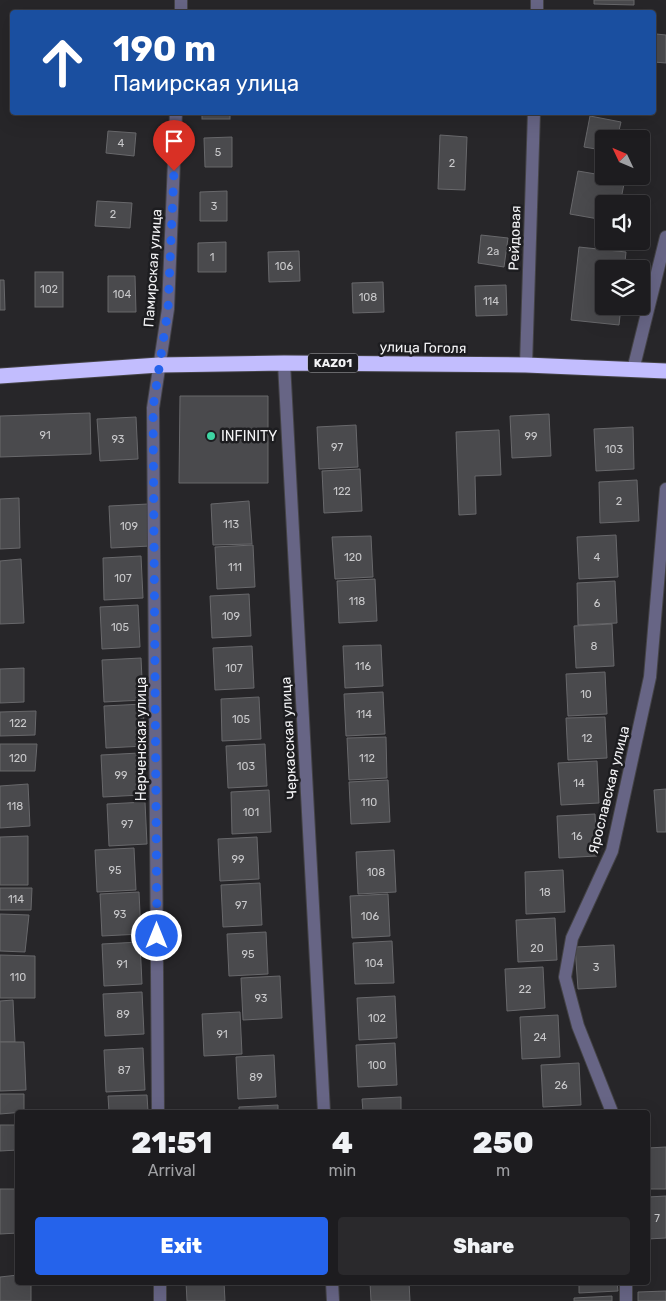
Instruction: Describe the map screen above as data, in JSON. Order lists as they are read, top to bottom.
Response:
{
  "streets": {
    "highway": ["улица Гоголя", "KАZ01"],
    "street": [
      "Рейдовая",
      "Памирская улица",
      "Черкасская улица",
      "Нерченская улица",
      "Ярославская улица"
    ]
  },
  "crossings": [
    ["Рейдовая", "улица Гоголя"],
    ["Памирская улица", "улица Гоголя"],
    ["Памирская улица", "Нерченская улица"],
    ["улица Гоголя", "Черкасская улица"],
    ["улица Гоголя", "Нерченская улица"]
  ],
  "places": ["INFINITY"],
  "house_numbers": [
    "4",
    "5",
    "2",
    "3",
    "2",
    "2а",
    "1",
    "106",
    "102",
    "104",
    "108",
    "114",
    "91",
    "99",
    "93",
    "97",
    "103",
    "122",
    "2",
    "113",
    "109",
    "120",
    "4",
    "111",
    "107",
    "118",
    "6",
    "109",
    "105",
    "8",
    "116",
    "107",
    "10",
    "114",
    "105",
    "122",
    "12",
    "120",
    "112",
    "103",
    "99",
    "14",
    "110",
    "118",
    "101",
    "97",
    "16",
    "99",
    "95",
    "108",
    "18",
    "114",
    "97",
    "93",
    "106",
    "20",
    "95",
    "104",
    "91",
    "3",
    "110",
    "22",
    "93",
    "89",
    "102",
    "91",
    "24",
    "100",
    "87",
    "89",
    "26",
    "7"
  ],
  "north": "top left",
  "page": {
    "turn": ["190 m", "Памирская улица"],
    "eta": [
      "21:51",
      "Arrival",
      "4",
      "min",
      "250",
      "m"
    ],
    "buttons": ["Exit", "Share"]
  }
}
